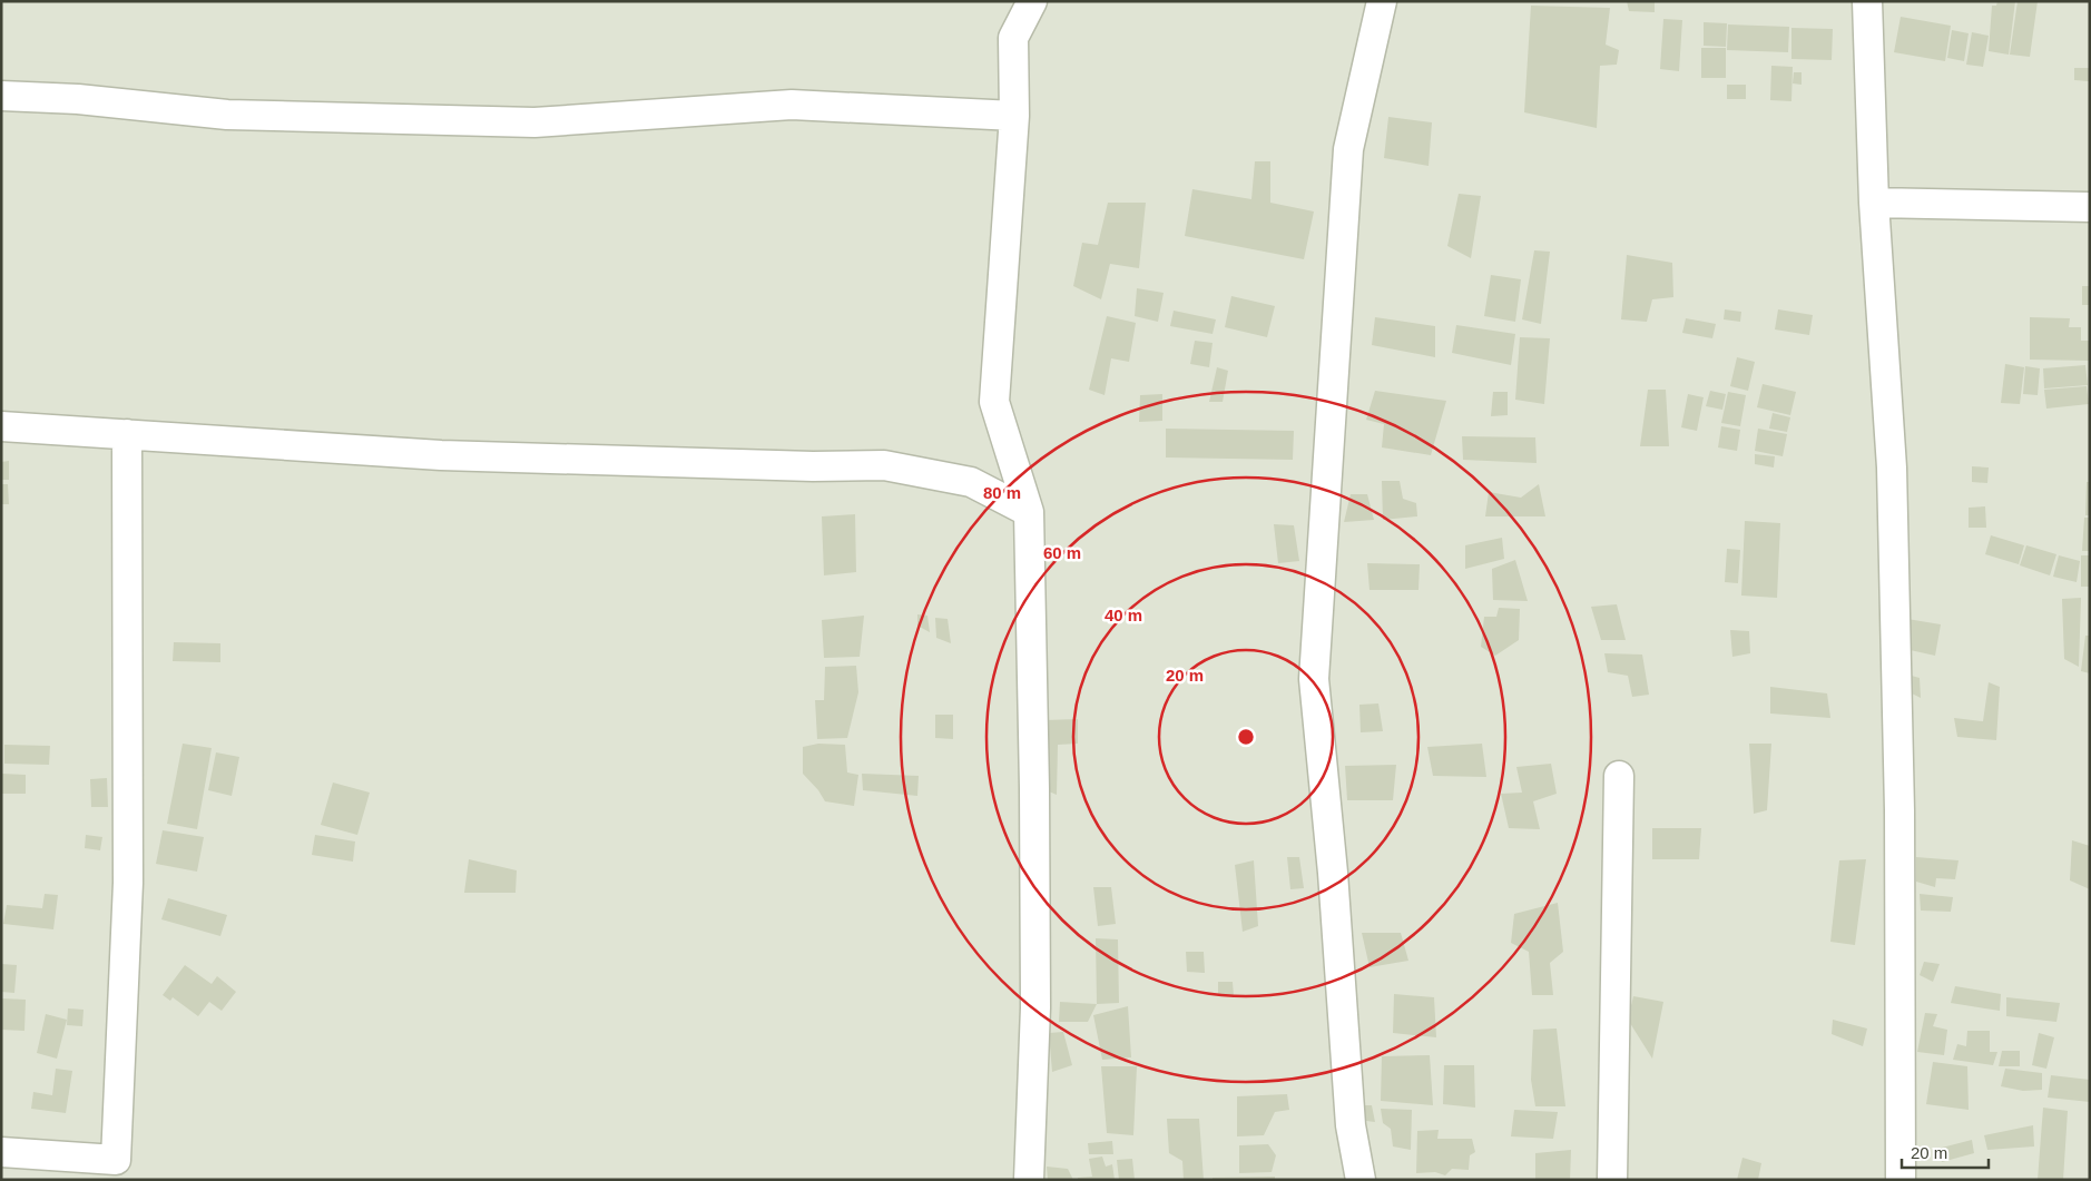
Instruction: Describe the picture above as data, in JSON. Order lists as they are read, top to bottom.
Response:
{
  "scale_bar": "20 m",
  "rings": [
    "80 m",
    "60 m",
    "40 m",
    "20 m"
  ]
}
